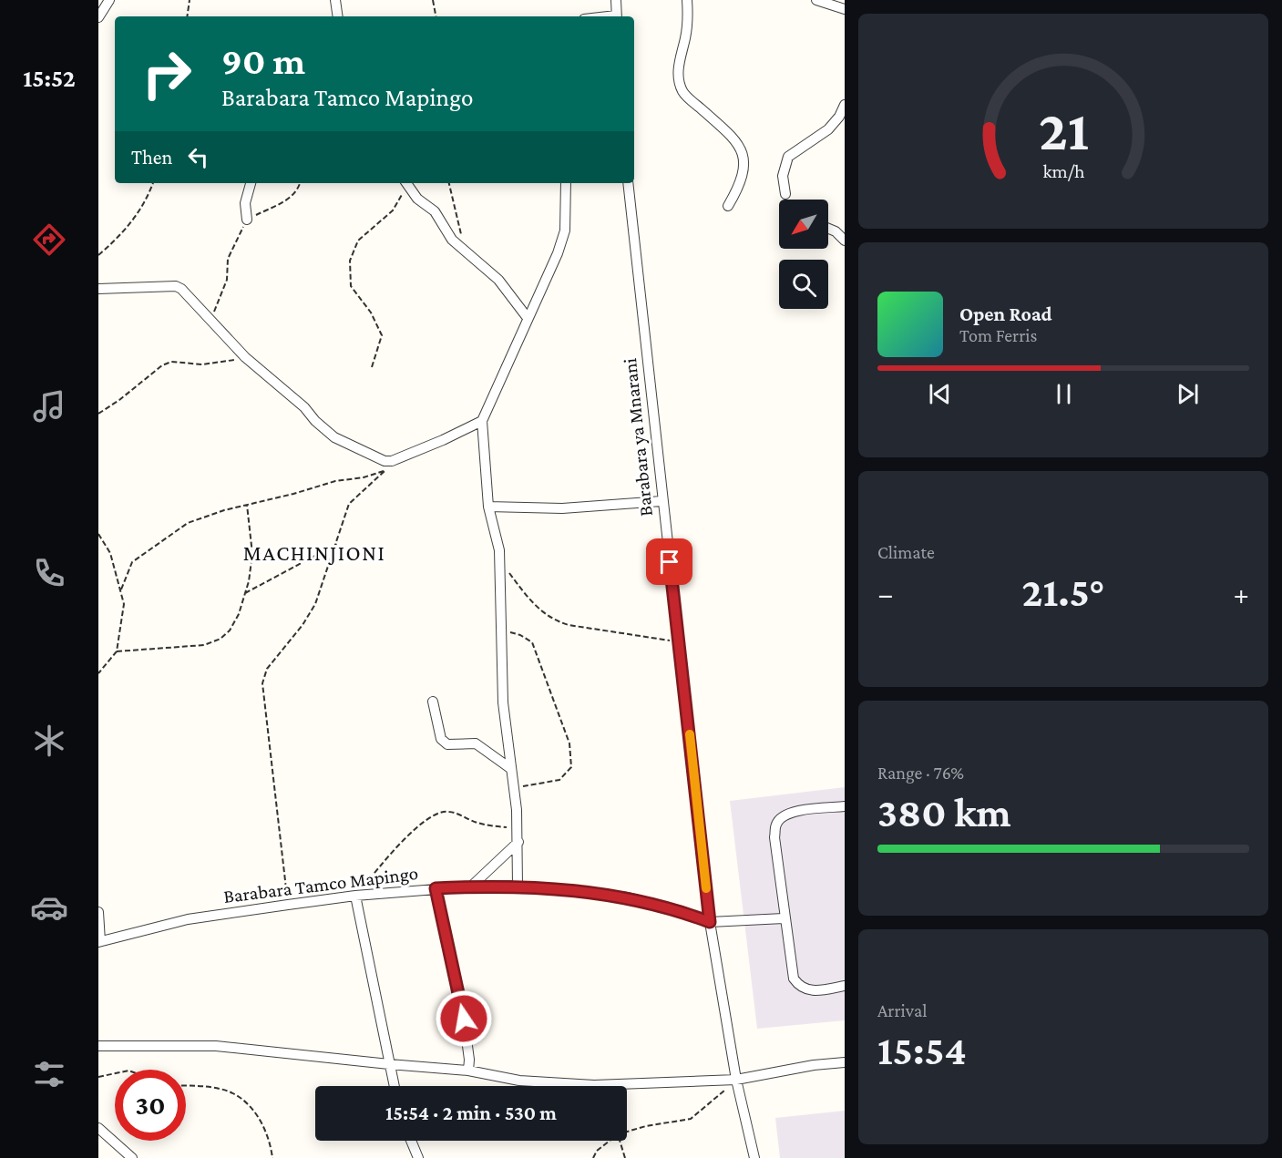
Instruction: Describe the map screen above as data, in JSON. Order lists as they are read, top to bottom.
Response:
{
  "streets": {
    "street": ["Barabara ya Mnarani", "Barabara Tamco Mapingo"]
  },
  "crossings": [
    ["Barabara ya Mnarani", "Barabara Tamco Mapingo"]
  ],
  "districts": ["MACHINJIONI"],
  "north": "bottom left",
  "page": {
    "tabs": "15:52",
    "turn": ["90 m", "Barabara Tamco Mapingo"],
    "then": "Then",
    "song": ["Open Road", "Tom Ferris"],
    "tile": [
      "Climate",
      ["Range · 76%", "380 km"],
      ["Arrival", "15:54"]
    ],
    "heat": ["−", "21.5°", "+"],
    "limit": "30",
    "trip": "15:54 · 2 min · 530 m",
    "gauge": ["21", "km/h"]
  }
}
